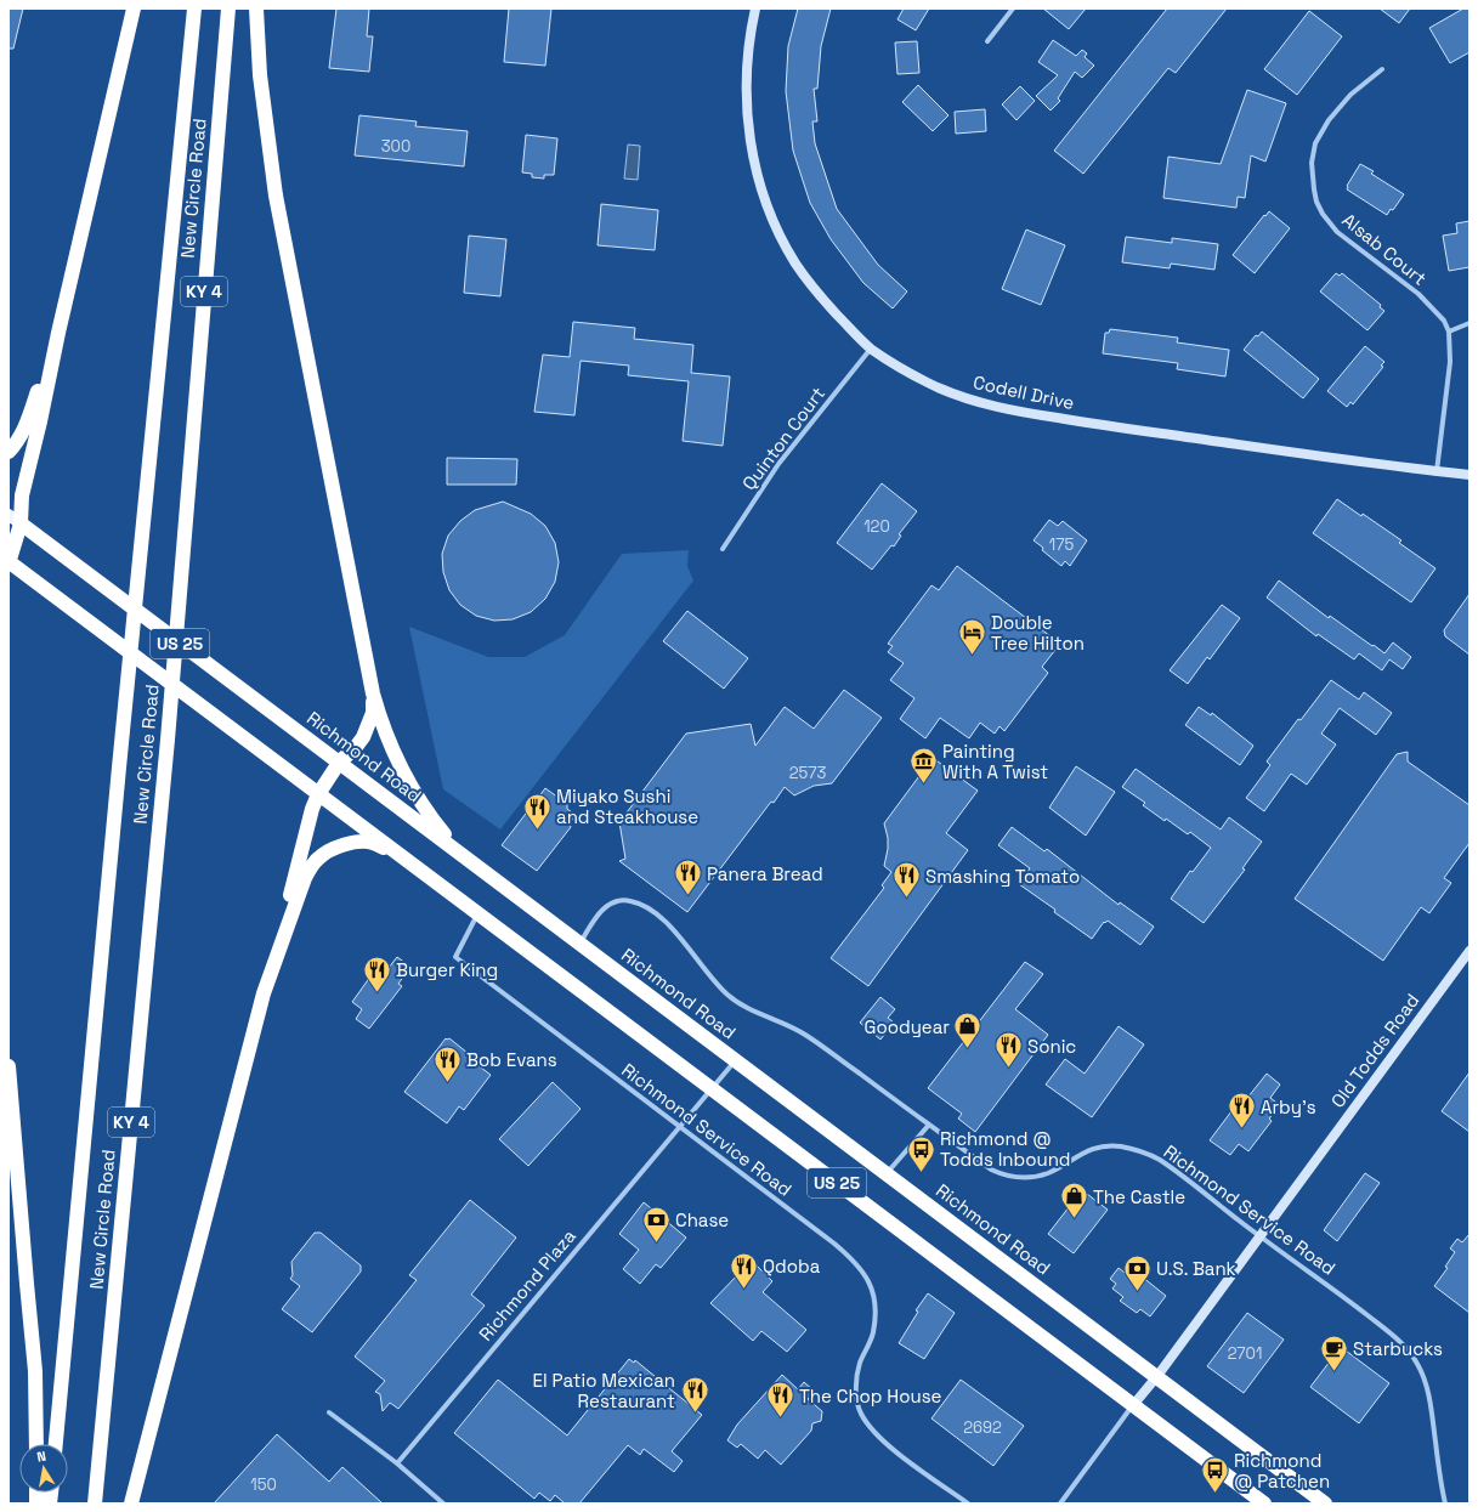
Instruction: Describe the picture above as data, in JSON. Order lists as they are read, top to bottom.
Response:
{
  "streets": {
    "highway": [
      "New Circle Road",
      "KY 4",
      "US 25",
      "Richmond Road"
    ],
    "street": [
      "Alsab Court",
      "Codell Drive",
      "Quinton Court",
      "Old Todds Road",
      "Richmond Service Road",
      "Richmond Plaza"
    ]
  },
  "crossings": [
    ["Codell Drive", "Quinton Court"],
    ["US 25", "Old Todds Road"],
    ["US 25", "Richmond Service Road"],
    ["US 25", "Richmond Plaza"],
    ["Richmond Road", "Old Todds Road"],
    ["Richmond Road", "Richmond Service Road"],
    ["Richmond Road", "Richmond Plaza"],
    ["Old Todds Road", "Richmond Service Road"],
    ["Richmond Service Road", "Richmond Plaza"]
  ],
  "places": {
    "hotel": ["Double Tree Hilton"],
    "museum": ["Painting With A Twist"],
    "restaurant": [
      "Miyako Sushi and Steakhouse",
      "Panera Bread",
      "Smashing Tomato",
      "Burger King",
      "Sonic",
      "Bob Evans",
      "Arby's",
      "Qdoba",
      "El Patio Mexican Restaurant",
      "The Chop House"
    ],
    "shop": ["Goodyear", "The Castle"],
    "bus stop": ["Richmond @ Todds Inbound", "Richmond @ Patchen"],
    "bank": ["Chase", "U.S. Bank"],
    "cafe": ["Starbucks"]
  },
  "house_numbers": [
    "300",
    "120",
    "175",
    "2573",
    "2701",
    "2692",
    "150"
  ],
  "north": "top"
}
